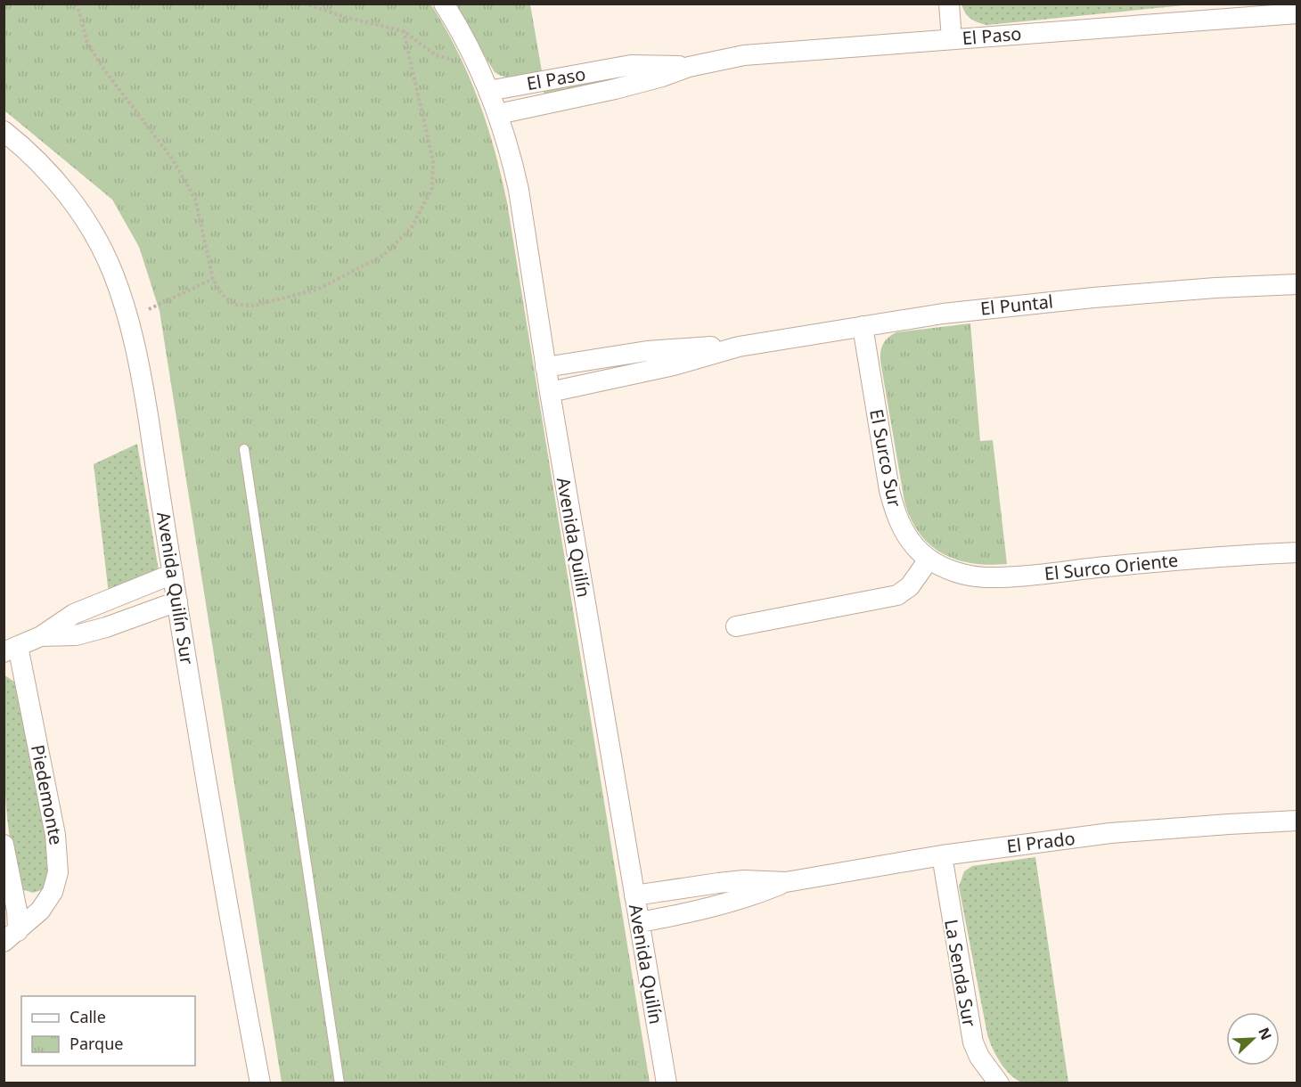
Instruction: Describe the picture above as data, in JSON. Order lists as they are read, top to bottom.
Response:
{
  "streets": {
    "street": [
      "El Paso",
      "El Puntal",
      "El Surco Sur",
      "Avenida Quilín",
      "El Surco Oriente",
      "Avenida Quilín Sur",
      "Piedemonte",
      "El Prado",
      "La Senda Sur"
    ]
  },
  "crossings": [
    ["El Paso", "Avenida Quilín"],
    ["El Puntal", "El Surco Sur"],
    ["El Puntal", "Avenida Quilín"],
    ["El Surco Sur", "El Surco Oriente"],
    ["Avenida Quilín", "El Prado"],
    ["Avenida Quilín Sur", "Piedemonte"],
    ["El Prado", "La Senda Sur"]
  ],
  "legend": ["Calle", "Parque"],
  "north": "top right"
}
